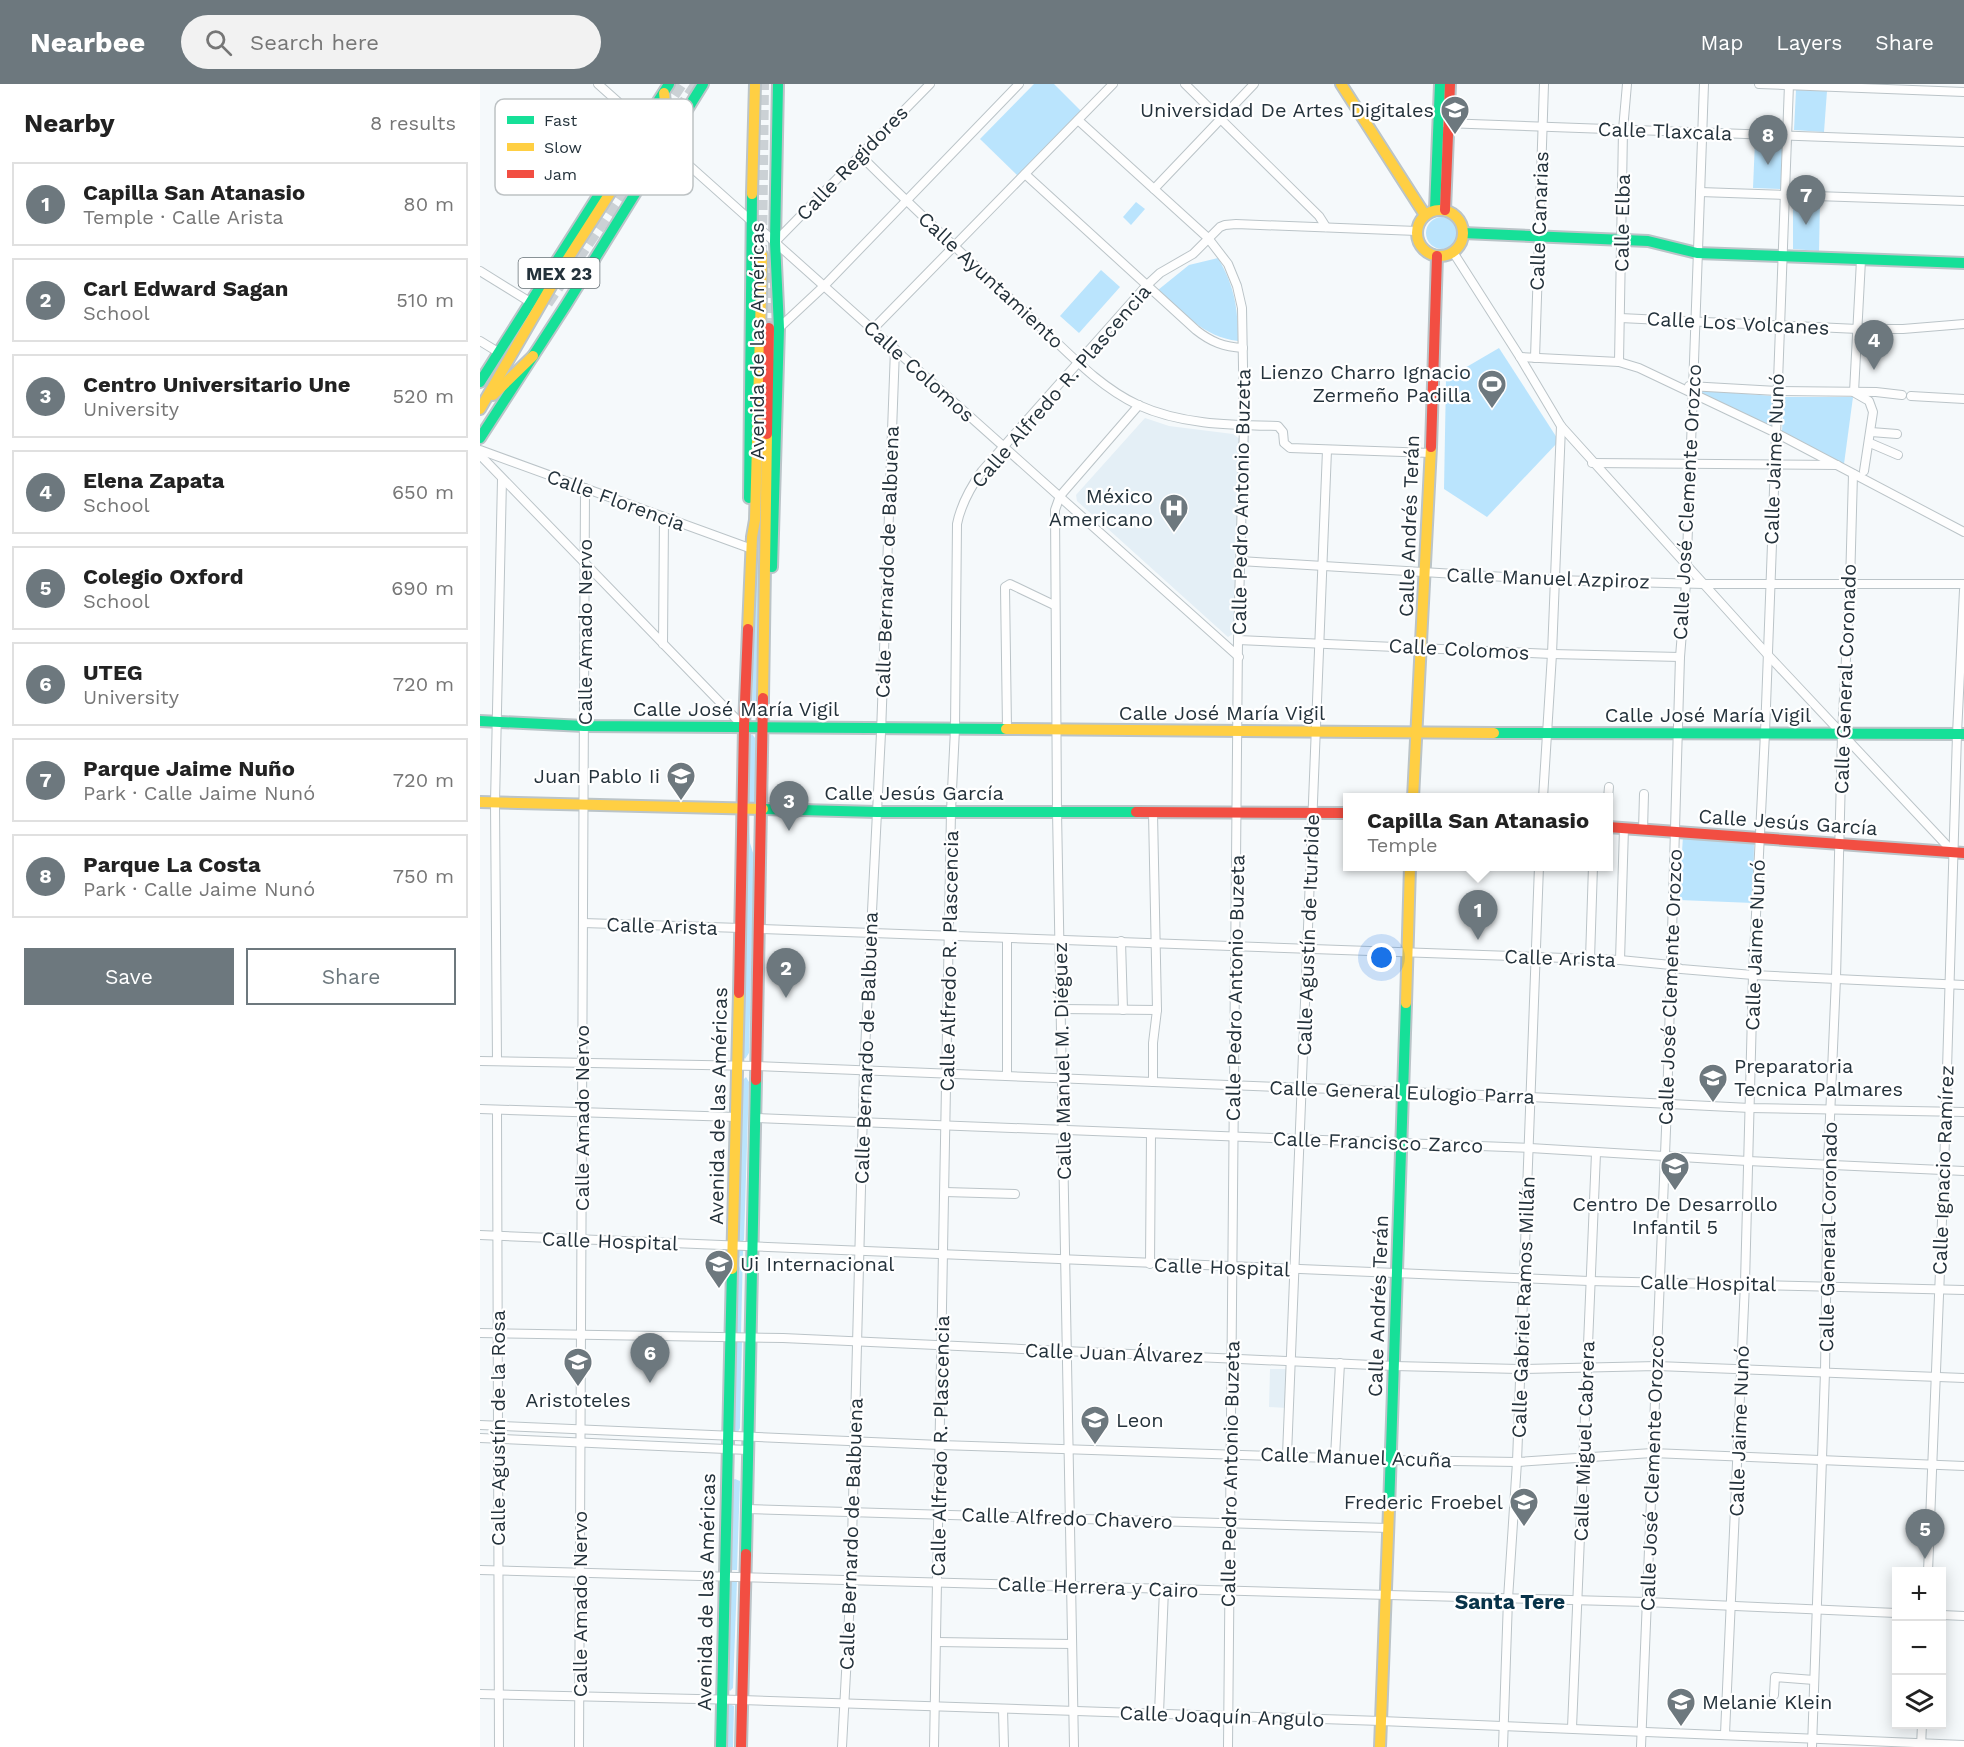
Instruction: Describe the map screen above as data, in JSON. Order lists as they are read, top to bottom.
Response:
{
  "streets": {
    "street": [
      "Calle Tlaxcala",
      "Calle Regidores",
      "Calle Canarias",
      "Calle Elba",
      "MEX 23",
      "Calle Ayuntamiento",
      "Calle Los Volcanes",
      "Avenida de las Américas",
      "Calle Colomos",
      "Calle Alfredo R. Plascencia",
      "Calle Jaime Nunó",
      "Calle Florencia",
      "Calle Pedro Antonio Buzeta",
      "Calle José Clemente Orozco",
      "Calle Andrés Terán",
      "Calle Bernardo de Balbuena",
      "Calle Manuel Azpiroz",
      "Calle Amado Nervo",
      "Calle General Coronado",
      "Calle José María Vigil",
      "Calle Jesús García",
      "Calle Arista",
      "Calle Agustín de Iturbide",
      "Calle Manuel M. Diéguez",
      "Calle General Eulogio Parra",
      "Calle Francisco Zarco",
      "Calle Ignacio Ramírez",
      "Calle Hospital",
      "Calle Gabriel Ramos Millán",
      "Calle Juan Álvarez",
      "Calle Agustín de la Rosa",
      "Calle Miguel Cabrera",
      "Calle Manuel Acuña",
      "Calle Alfredo Chavero",
      "Calle Herrera y Cairo",
      "Calle Joaquín Angulo"
    ]
  },
  "crossings": [
    ["Calle Tlaxcala", "Calle Canarias"],
    ["Calle Tlaxcala", "Calle Elba"],
    ["Calle Tlaxcala", "Calle Jaime Nunó"],
    ["Calle Tlaxcala", "Calle José Clemente Orozco"],
    ["Calle Regidores", "Calle Ayuntamiento"],
    ["Calle Regidores", "Avenida de las Américas"],
    ["Calle Regidores", "Calle Colomos"],
    ["Calle Elba", "Calle Los Volcanes"],
    ["Calle Ayuntamiento", "Calle Alfredo R. Plascencia"],
    ["Calle Ayuntamiento", "Calle Pedro Antonio Buzeta"],
    ["Calle Ayuntamiento", "Calle Andrés Terán"],
    ["Calle Ayuntamiento", "Calle Agustín de Iturbide"],
    ["Calle Los Volcanes", "Calle Jaime Nunó"],
    ["Calle Los Volcanes", "Calle José Clemente Orozco"],
    ["Avenida de las Américas", "Calle Colomos"],
    ["Avenida de las Américas", "Calle Florencia"],
    ["Avenida de las Américas", "Calle José María Vigil"],
    ["Avenida de las Américas", "Calle Jesús García"],
    ["Avenida de las Américas", "Calle Arista"],
    ["Avenida de las Américas", "Calle General Eulogio Parra"],
    ["Avenida de las Américas", "Calle Francisco Zarco"],
    ["Avenida de las Américas", "Calle Hospital"],
    ["Avenida de las Américas", "Calle Juan Álvarez"],
    ["Avenida de las Américas", "Calle Manuel Acuña"],
    ["Avenida de las Américas", "Calle Alfredo Chavero"],
    ["Avenida de las Américas", "Calle Herrera y Cairo"],
    ["Avenida de las Américas", "Calle Joaquín Angulo"],
    ["Calle Colomos", "Calle Alfredo R. Plascencia"],
    ["Calle Colomos", "Calle Pedro Antonio Buzeta"],
    ["Calle Colomos", "Calle José Clemente Orozco"],
    ["Calle Colomos", "Calle Andrés Terán"],
    ["Calle Colomos", "Calle Bernardo de Balbuena"],
    ["Calle Colomos", "Calle Agustín de Iturbide"],
    ["Calle Colomos", "Calle Manuel M. Diéguez"],
    ["Calle Alfredo R. Plascencia", "Calle Pedro Antonio Buzeta"],
    ["Calle Alfredo R. Plascencia", "Calle Andrés Terán"],
    ["Calle Alfredo R. Plascencia", "Calle José María Vigil"],
    ["Calle Alfredo R. Plascencia", "Calle Jesús García"],
    ["Calle Alfredo R. Plascencia", "Calle Arista"],
    ["Calle Alfredo R. Plascencia", "Calle General Eulogio Parra"],
    ["Calle Alfredo R. Plascencia", "Calle Francisco Zarco"],
    ["Calle Alfredo R. Plascencia", "Calle Hospital"],
    ["Calle Alfredo R. Plascencia", "Calle Juan Álvarez"],
    ["Calle Alfredo R. Plascencia", "Calle Manuel Acuña"],
    ["Calle Alfredo R. Plascencia", "Calle Alfredo Chavero"],
    ["Calle Alfredo R. Plascencia", "Calle Herrera y Cairo"],
    ["Calle Alfredo R. Plascencia", "Calle Joaquín Angulo"],
    ["Calle Jaime Nunó", "Calle Manuel Azpiroz"],
    ["Calle Jaime Nunó", "Calle José María Vigil"],
    ["Calle Jaime Nunó", "Calle Jesús García"],
    ["Calle Jaime Nunó", "Calle Arista"],
    ["Calle Jaime Nunó", "Calle General Eulogio Parra"],
    ["Calle Jaime Nunó", "Calle Francisco Zarco"],
    ["Calle Jaime Nunó", "Calle Hospital"],
    ["Calle Jaime Nunó", "Calle Juan Álvarez"],
    ["Calle Jaime Nunó", "Calle Manuel Acuña"],
    ["Calle Jaime Nunó", "Calle Herrera y Cairo"],
    ["Calle Jaime Nunó", "Calle Joaquín Angulo"],
    ["Calle Florencia", "Calle Amado Nervo"],
    ["Calle Pedro Antonio Buzeta", "Calle Manuel Azpiroz"],
    ["Calle Pedro Antonio Buzeta", "Calle José María Vigil"],
    ["Calle Pedro Antonio Buzeta", "Calle Jesús García"],
    ["Calle Pedro Antonio Buzeta", "Calle Arista"],
    ["Calle Pedro Antonio Buzeta", "Calle General Eulogio Parra"],
    ["Calle Pedro Antonio Buzeta", "Calle Francisco Zarco"],
    ["Calle Pedro Antonio Buzeta", "Calle Hospital"],
    ["Calle Pedro Antonio Buzeta", "Calle Juan Álvarez"],
    ["Calle Pedro Antonio Buzeta", "Calle Manuel Acuña"],
    ["Calle Pedro Antonio Buzeta", "Calle Alfredo Chavero"],
    ["Calle Pedro Antonio Buzeta", "Calle Herrera y Cairo"],
    ["Calle Pedro Antonio Buzeta", "Calle Joaquín Angulo"],
    ["Calle José Clemente Orozco", "Calle Manuel Azpiroz"],
    ["Calle José Clemente Orozco", "Calle José María Vigil"],
    ["Calle José Clemente Orozco", "Calle Jesús García"],
    ["Calle José Clemente Orozco", "Calle Arista"],
    ["Calle José Clemente Orozco", "Calle General Eulogio Parra"],
    ["Calle José Clemente Orozco", "Calle Francisco Zarco"],
    ["Calle José Clemente Orozco", "Calle Hospital"],
    ["Calle José Clemente Orozco", "Calle Juan Álvarez"],
    ["Calle José Clemente Orozco", "Calle Manuel Acuña"],
    ["Calle José Clemente Orozco", "Calle Herrera y Cairo"],
    ["Calle José Clemente Orozco", "Calle Joaquín Angulo"],
    ["Calle Andrés Terán", "Calle Manuel Azpiroz"],
    ["Calle Andrés Terán", "Calle José María Vigil"],
    ["Calle Andrés Terán", "Calle Arista"],
    ["Calle Andrés Terán", "Calle General Eulogio Parra"],
    ["Calle Andrés Terán", "Calle Francisco Zarco"],
    ["Calle Andrés Terán", "Calle Hospital"],
    ["Calle Andrés Terán", "Calle Juan Álvarez"],
    ["Calle Andrés Terán", "Calle Manuel Acuña"],
    ["Calle Andrés Terán", "Calle Alfredo Chavero"],
    ["Calle Andrés Terán", "Calle Herrera y Cairo"],
    ["Calle Andrés Terán", "Calle Joaquín Angulo"],
    ["Calle Bernardo de Balbuena", "Calle José María Vigil"],
    ["Calle Bernardo de Balbuena", "Calle Jesús García"],
    ["Calle Bernardo de Balbuena", "Calle Arista"],
    ["Calle Bernardo de Balbuena", "Calle General Eulogio Parra"],
    ["Calle Bernardo de Balbuena", "Calle Francisco Zarco"],
    ["Calle Bernardo de Balbuena", "Calle Hospital"],
    ["Calle Bernardo de Balbuena", "Calle Juan Álvarez"],
    ["Calle Bernardo de Balbuena", "Calle Manuel Acuña"],
    ["Calle Bernardo de Balbuena", "Calle Alfredo Chavero"],
    ["Calle Bernardo de Balbuena", "Calle Herrera y Cairo"],
    ["Calle Bernardo de Balbuena", "Calle Joaquín Angulo"],
    ["Calle Manuel Azpiroz", "Calle General Coronado"],
    ["Calle Manuel Azpiroz", "Calle Agustín de Iturbide"],
    ["Calle Amado Nervo", "Calle José María Vigil"],
    ["Calle Amado Nervo", "Calle Jesús García"],
    ["Calle Amado Nervo", "Calle Arista"],
    ["Calle Amado Nervo", "Calle General Eulogio Parra"],
    ["Calle Amado Nervo", "Calle Hospital"],
    ["Calle Amado Nervo", "Calle Juan Álvarez"],
    ["Calle Amado Nervo", "Calle Manuel Acuña"],
    ["Calle Amado Nervo", "Calle Herrera y Cairo"],
    ["Calle Amado Nervo", "Calle Joaquín Angulo"],
    ["Calle General Coronado", "Calle José María Vigil"],
    ["Calle General Coronado", "Calle Jesús García"],
    ["Calle General Coronado", "Calle Arista"],
    ["Calle General Coronado", "Calle General Eulogio Parra"],
    ["Calle General Coronado", "Calle Francisco Zarco"],
    ["Calle General Coronado", "Calle Hospital"],
    ["Calle General Coronado", "Calle Juan Álvarez"],
    ["Calle General Coronado", "Calle Manuel Acuña"],
    ["Calle General Coronado", "Calle Herrera y Cairo"],
    ["Calle General Coronado", "Calle Joaquín Angulo"],
    ["Calle José María Vigil", "Calle Agustín de Iturbide"],
    ["Calle José María Vigil", "Calle Manuel M. Diéguez"],
    ["Calle José María Vigil", "Calle Ignacio Ramírez"],
    ["Calle Jesús García", "Calle Agustín de Iturbide"],
    ["Calle Jesús García", "Calle Manuel M. Diéguez"],
    ["Calle Jesús García", "Calle Ignacio Ramírez"],
    ["Calle Arista", "Calle Agustín de Iturbide"],
    ["Calle Arista", "Calle Manuel M. Diéguez"],
    ["Calle Arista", "Calle Ignacio Ramírez"],
    ["Calle Arista", "Calle Gabriel Ramos Millán"],
    ["Calle Agustín de Iturbide", "Calle General Eulogio Parra"],
    ["Calle Agustín de Iturbide", "Calle Francisco Zarco"],
    ["Calle Agustín de Iturbide", "Calle Hospital"],
    ["Calle Agustín de Iturbide", "Calle Juan Álvarez"],
    ["Calle Agustín de Iturbide", "Calle Manuel Acuña"],
    ["Calle Manuel M. Diéguez", "Calle General Eulogio Parra"],
    ["Calle Manuel M. Diéguez", "Calle Francisco Zarco"],
    ["Calle Manuel M. Diéguez", "Calle Hospital"],
    ["Calle Manuel M. Diéguez", "Calle Juan Álvarez"],
    ["Calle Manuel M. Diéguez", "Calle Manuel Acuña"],
    ["Calle Manuel M. Diéguez", "Calle Alfredo Chavero"],
    ["Calle Manuel M. Diéguez", "Calle Herrera y Cairo"],
    ["Calle Manuel M. Diéguez", "Calle Joaquín Angulo"],
    ["Calle General Eulogio Parra", "Calle Ignacio Ramírez"],
    ["Calle General Eulogio Parra", "Calle Gabriel Ramos Millán"],
    ["Calle Francisco Zarco", "Calle Ignacio Ramírez"],
    ["Calle Francisco Zarco", "Calle Gabriel Ramos Millán"],
    ["Calle Francisco Zarco", "Calle Miguel Cabrera"],
    ["Calle Ignacio Ramírez", "Calle Hospital"],
    ["Calle Ignacio Ramírez", "Calle Juan Álvarez"],
    ["Calle Ignacio Ramírez", "Calle Manuel Acuña"],
    ["Calle Hospital", "Calle Gabriel Ramos Millán"],
    ["Calle Hospital", "Calle Agustín de la Rosa"],
    ["Calle Hospital", "Calle Miguel Cabrera"],
    ["Calle Gabriel Ramos Millán", "Calle Juan Álvarez"],
    ["Calle Gabriel Ramos Millán", "Calle Manuel Acuña"],
    ["Calle Gabriel Ramos Millán", "Calle Herrera y Cairo"],
    ["Calle Gabriel Ramos Millán", "Calle Joaquín Angulo"],
    ["Calle Juan Álvarez", "Calle Agustín de la Rosa"],
    ["Calle Juan Álvarez", "Calle Miguel Cabrera"],
    ["Calle Agustín de la Rosa", "Calle Manuel Acuña"],
    ["Calle Agustín de la Rosa", "Calle Herrera y Cairo"],
    ["Calle Agustín de la Rosa", "Calle Joaquín Angulo"],
    ["Calle Miguel Cabrera", "Calle Manuel Acuña"],
    ["Calle Miguel Cabrera", "Calle Herrera y Cairo"],
    ["Calle Miguel Cabrera", "Calle Joaquín Angulo"]
  ],
  "districts": ["Santa Tere"],
  "places": {
    "school or university": [
      "Universidad De Artes Digitales",
      "Juan Pablo Ii",
      "Preparatoria Tecnica Palmares",
      "Centro De Desarrollo Infantil 5",
      "Ui Internacional",
      "Aristoteles",
      "Leon",
      "Frederic Froebel",
      "Melanie Klein"
    ],
    "sports": ["Lienzo Charro Ignacio Zermeño Padilla"],
    "hospital": ["México Americano"]
  },
  "legend": ["Fast", "Slow", "Jam"],
  "page": {
    "header": "Nearbee",
    "search": "Search here",
    "nav": ["Map", "Layers", "Share"],
    "heading": ["Nearby", "8 results"],
    "pins": [
      "8",
      "7",
      "4",
      "3",
      "1",
      "2",
      "6",
      "5"
    ],
    "list": [
      {
        "mark": "1",
        "name": "Capilla San Atanasio",
        "note": "Temple · Calle Arista",
        "value": "80 m"
      },
      {
        "mark": "2",
        "name": "Carl Edward Sagan",
        "note": "School",
        "value": "510 m"
      },
      {
        "mark": "3",
        "name": "Centro Universitario Une",
        "note": "University",
        "value": "520 m"
      },
      {
        "mark": "4",
        "name": "Elena Zapata",
        "note": "School",
        "value": "650 m"
      },
      {
        "mark": "5",
        "name": "Colegio Oxford",
        "note": "School",
        "value": "690 m"
      },
      {
        "mark": "6",
        "name": "UTEG",
        "note": "University",
        "value": "720 m"
      },
      {
        "mark": "7",
        "name": "Parque Jaime Nuño",
        "note": "Park · Calle Jaime Nunó",
        "value": "720 m"
      },
      {
        "mark": "8",
        "name": "Parque La Costa",
        "note": "Park · Calle Jaime Nunó",
        "value": "750 m"
      }
    ],
    "popup": ["Capilla San Atanasio", "Temple"],
    "buttons": ["Save", "Share"],
    "map_buttons": ["+", "−"]
  }
}
